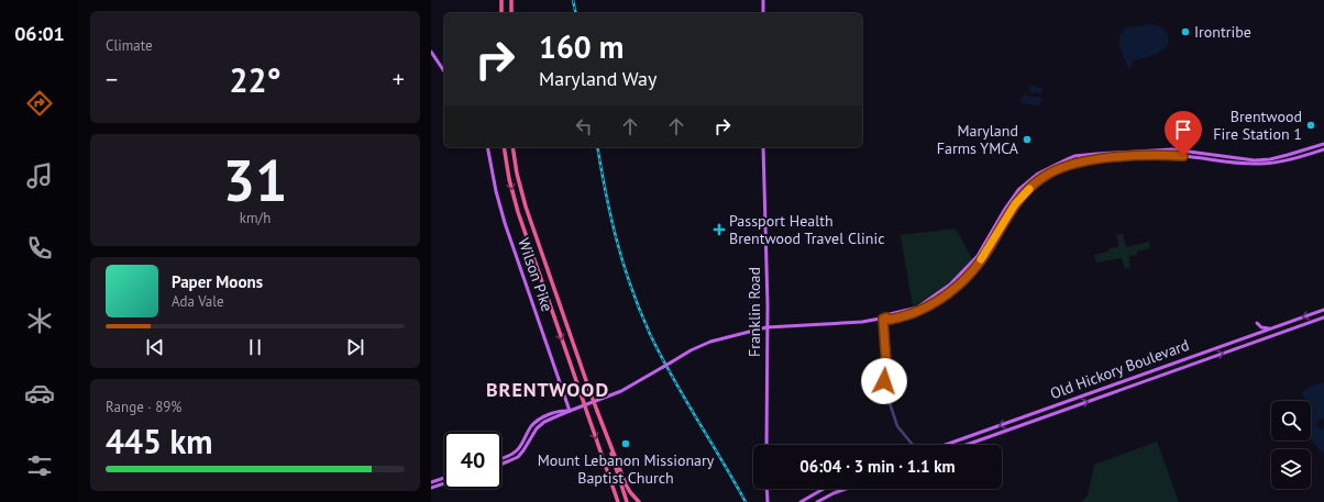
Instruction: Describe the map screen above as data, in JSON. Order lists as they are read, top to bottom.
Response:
{
  "streets": {
    "main road": ["Wilson Pike", "Franklin Road", "Old Hickory Boulevard"]
  },
  "districts": ["BRENTWOOD"],
  "places": {
    "other": [
      "Irontribe",
      "Brentwood Fire Station 1",
      "Maryland Farms YMCA",
      "Mount Lebanon Missionary Baptist Church"
    ],
    "health": ["Passport Health Brentwood Travel Clinic"]
  },
  "page": {
    "tabs": "06:01",
    "tile": [
      "Climate",
      ["31", "km/h"],
      ["Range · 89%", "445 km"]
    ],
    "turn": ["160 m", "Maryland Way"],
    "heat": ["−", "22°", "+"],
    "song": ["Paper Moons", "Ada Vale"],
    "limit": "40",
    "trip": "06:04 · 3 min · 1.1 km"
  }
}
